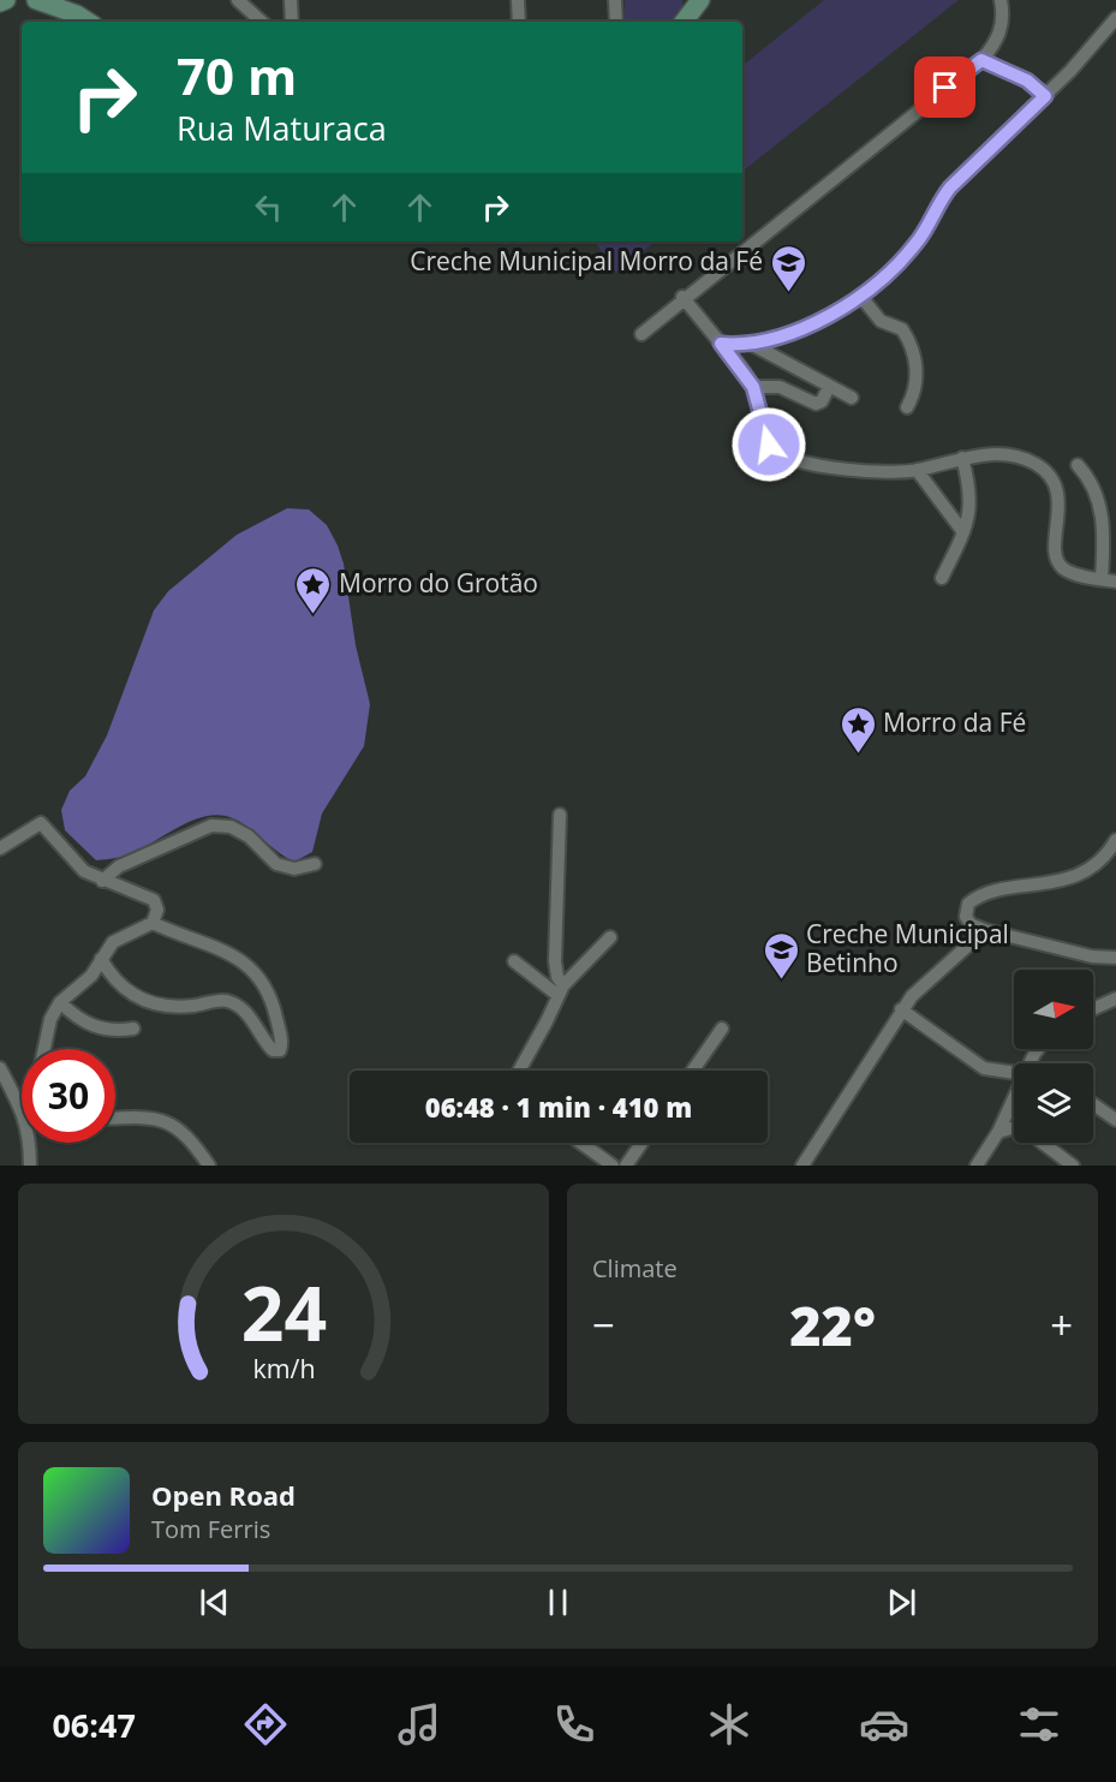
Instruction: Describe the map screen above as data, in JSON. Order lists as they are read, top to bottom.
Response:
{
  "places": {
    "school or university": ["Creche Municipal Morro da Fé", "Creche Municipal Betinho"],
    "place": ["Morro do Grotão", "Morro da Fé"]
  },
  "north": "right",
  "page": {
    "turn": ["70 m", "Rua Maturaca"],
    "limit": "30",
    "trip": "06:48 · 1 min · 410 m",
    "tile": "Climate",
    "heat": ["−", "22°", "+"],
    "song": ["Open Road", "Tom Ferris"],
    "tabs": "06:47",
    "gauge": ["24", "km/h"]
  }
}
